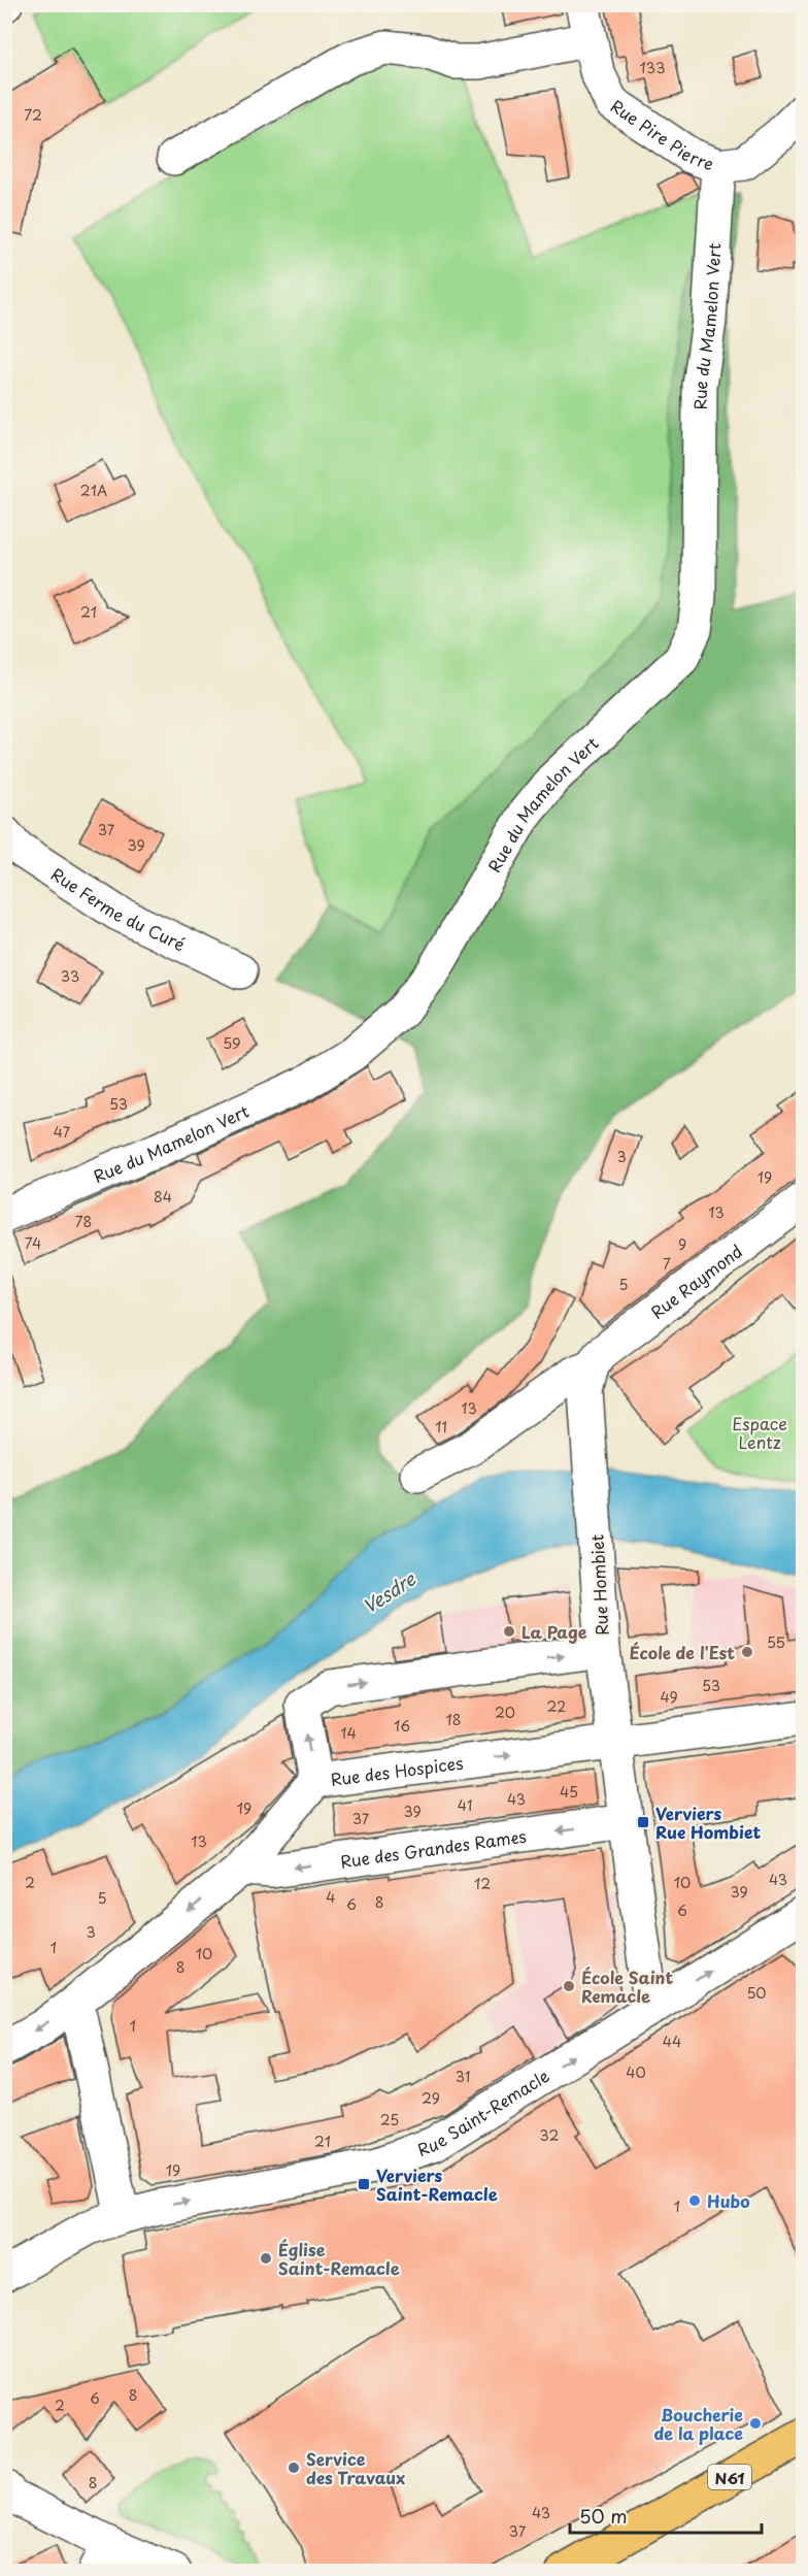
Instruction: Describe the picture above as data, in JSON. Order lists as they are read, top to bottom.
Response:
{
  "streets": {
    "main road": ["N61"],
    "street": [
      "Rue Pire Pierre",
      "Rue du Mamelon Vert",
      "Rue Ferme du Curé",
      "Rue Raymond",
      "Rue Hombiet",
      "Rue des Hospices",
      "Rue des Grandes Rames",
      "Rue Saint-Remacle"
    ]
  },
  "crossings": [
    ["Rue Pire Pierre", "Rue du Mamelon Vert"],
    ["Rue Raymond", "Rue Hombiet"],
    ["Rue Hombiet", "Rue des Hospices"],
    ["Rue Hombiet", "Rue des Grandes Rames"],
    ["Rue Hombiet", "Rue Saint-Remacle"],
    ["Rue des Hospices", "Rue des Grandes Rames"]
  ],
  "one_way": ["Rue des Grandes Rames", "Rue Saint-Remacle"],
  "water": ["Vesdre"],
  "parks": ["Espace Lentz"],
  "places": {
    "other": [
      "La Page",
      "École de l'Est",
      "École Saint Remacle",
      "Hubo",
      "Église Saint-Remacle",
      "Boucherie de la place",
      "Service des Travaux"
    ],
    "transit": ["Verviers Rue Hombiet", "Verviers Saint-Remacle"]
  },
  "house_numbers": [
    "133",
    "72",
    "21A",
    "21",
    "37",
    "39",
    "33",
    "59",
    "53",
    "47",
    "3",
    "19",
    "84",
    "13",
    "78",
    "74",
    "9",
    "7",
    "5",
    "13",
    "11",
    "55",
    "53",
    "49",
    "22",
    "20",
    "18",
    "16",
    "14",
    "45",
    "43",
    "41",
    "19",
    "39",
    "37",
    "13",
    "43",
    "2",
    "10",
    "12",
    "39",
    "4",
    "5",
    "8",
    "6",
    "6",
    "3",
    "1",
    "10",
    "8",
    "50",
    "1",
    "44",
    "40",
    "31",
    "29",
    "25",
    "32",
    "21",
    "19",
    "1",
    "8",
    "6",
    "2",
    "8",
    "43",
    "37"
  ],
  "scale_bar": "50 m"
}
